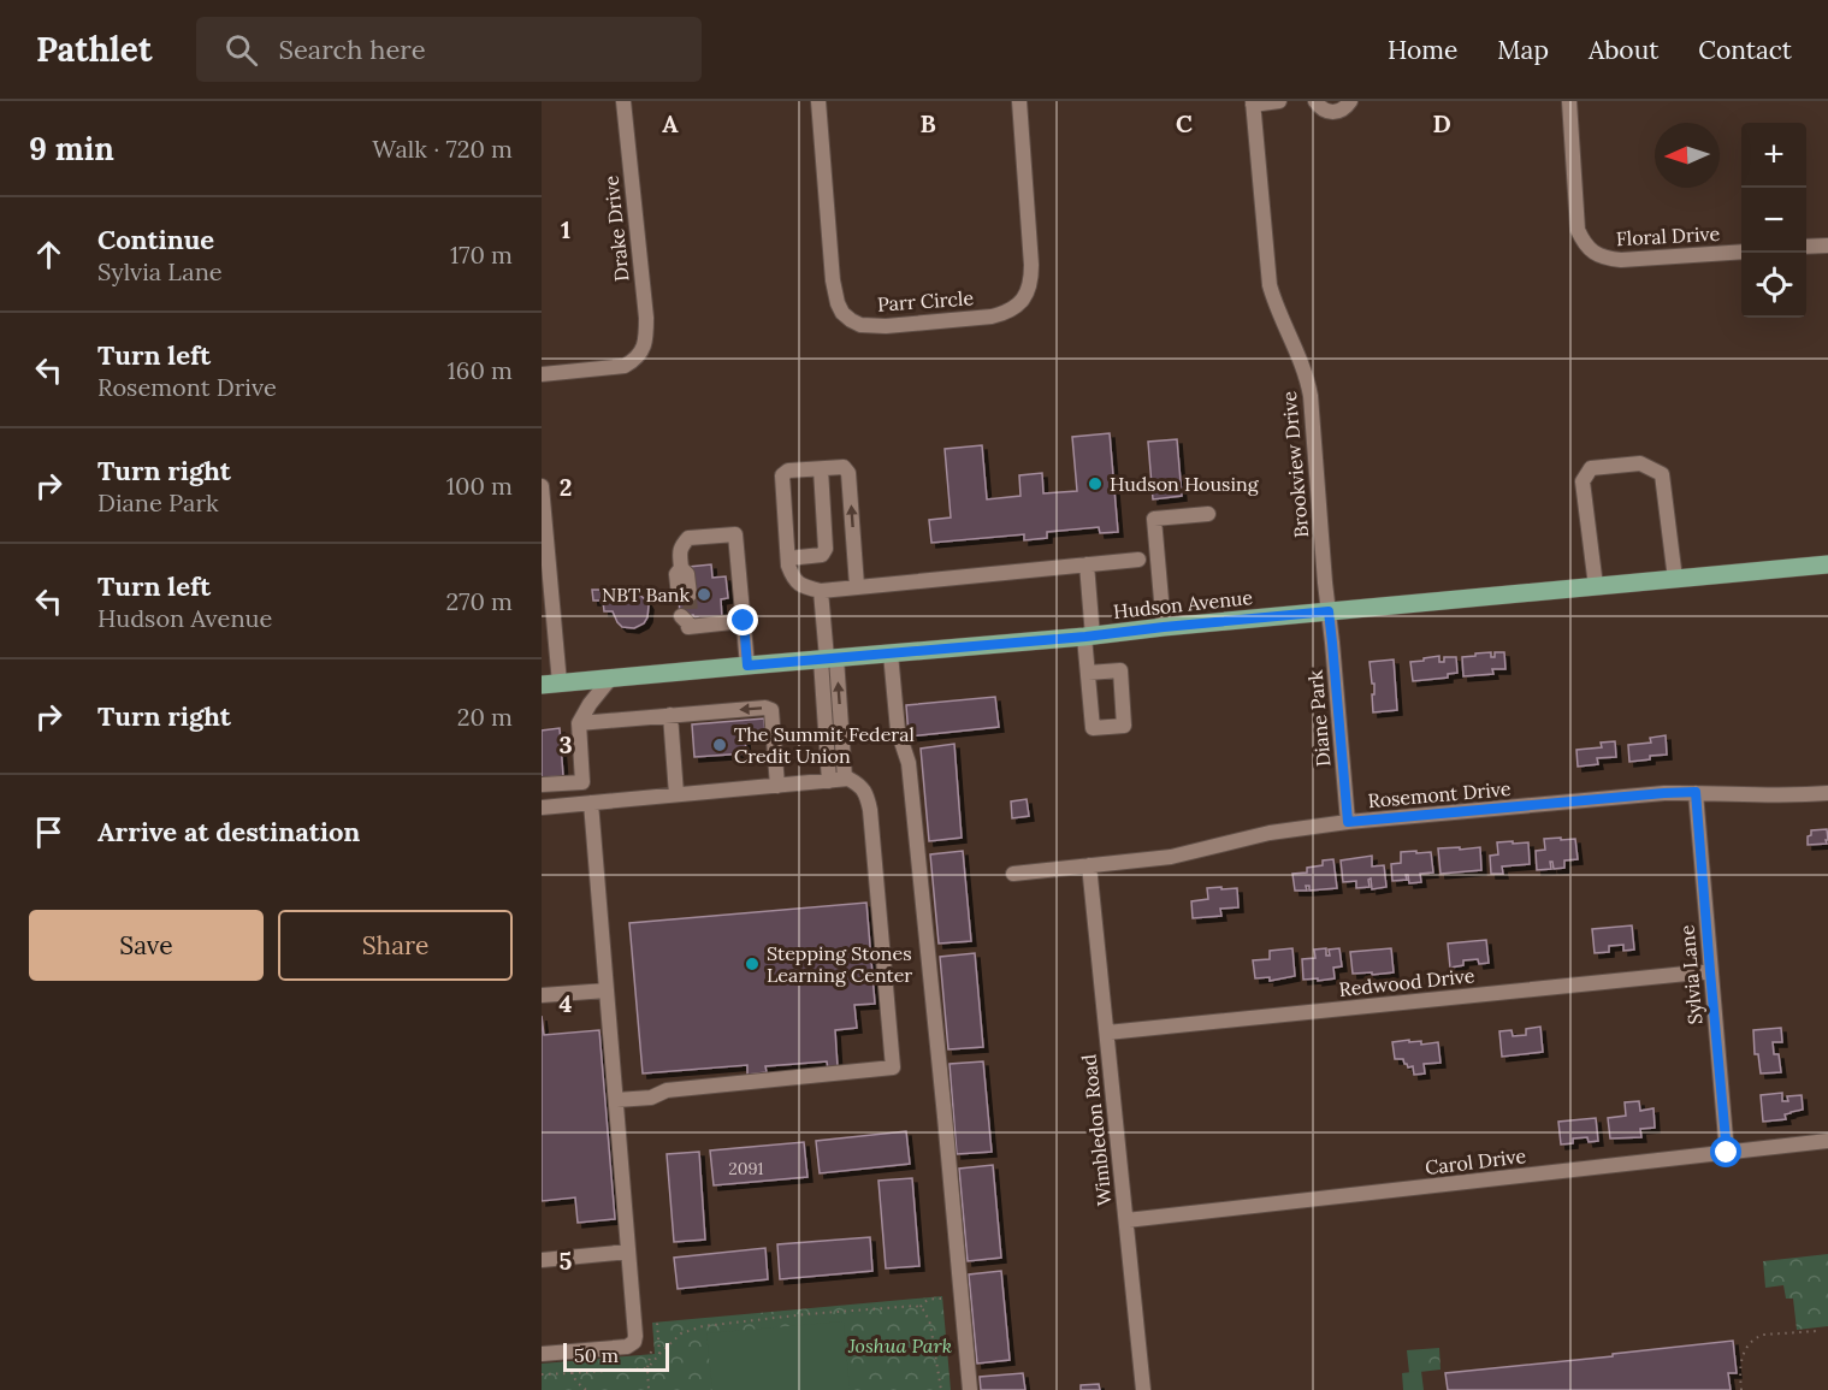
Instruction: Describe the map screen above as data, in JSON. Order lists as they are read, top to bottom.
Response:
{
  "streets": {
    "main road": ["Hudson Avenue"],
    "street": [
      "Drake Drive",
      "Floral Drive",
      "Parr Circle",
      "Brookview Drive",
      "Diane Park",
      "Rosemont Drive",
      "Sylvia Lane",
      "Redwood Drive",
      "Wimbledon Road",
      "Carol Drive"
    ]
  },
  "crossings": [
    ["Brookview Drive", "Hudson Avenue"],
    ["Brookview Drive", "Diane Park"],
    ["Hudson Avenue", "Diane Park"],
    ["Diane Park", "Rosemont Drive"],
    ["Rosemont Drive", "Sylvia Lane"],
    ["Rosemont Drive", "Wimbledon Road"],
    ["Sylvia Lane", "Redwood Drive"],
    ["Sylvia Lane", "Carol Drive"],
    ["Redwood Drive", "Wimbledon Road"],
    ["Wimbledon Road", "Carol Drive"]
  ],
  "parks": ["Joshua Park"],
  "places": [
    "Hudson Housing",
    "NBT Bank",
    "The Summit Federal Credit Union",
    "Stepping Stones Learning Center"
  ],
  "house_numbers": ["2091"],
  "scale_bar": "50 m",
  "north": "left",
  "page": {
    "header": "Pathlet",
    "search": "Search here",
    "nav": [
      "Home",
      "Map",
      "About",
      "Contact"
    ],
    "heading": ["9 min", "Walk · 720 m"],
    "map_buttons": ["+", "−"],
    "list": [
      ["Continue", "Sylvia Lane", "170 m"],
      ["Turn left", "Rosemont Drive", "160 m"],
      ["Turn right", "Diane Park", "100 m"],
      ["Turn left", "Hudson Avenue", "270 m"],
      ["Turn right", "20 m"],
      "Arrive at destination"
    ],
    "buttons": ["Save", "Share"],
    "scale": "50 m"
  },
  "grid": {
    "columns": [
      "A",
      "B",
      "C",
      "D"
    ],
    "rows": [
      "1",
      "2",
      "3",
      "4",
      "5"
    ]
  }
}
